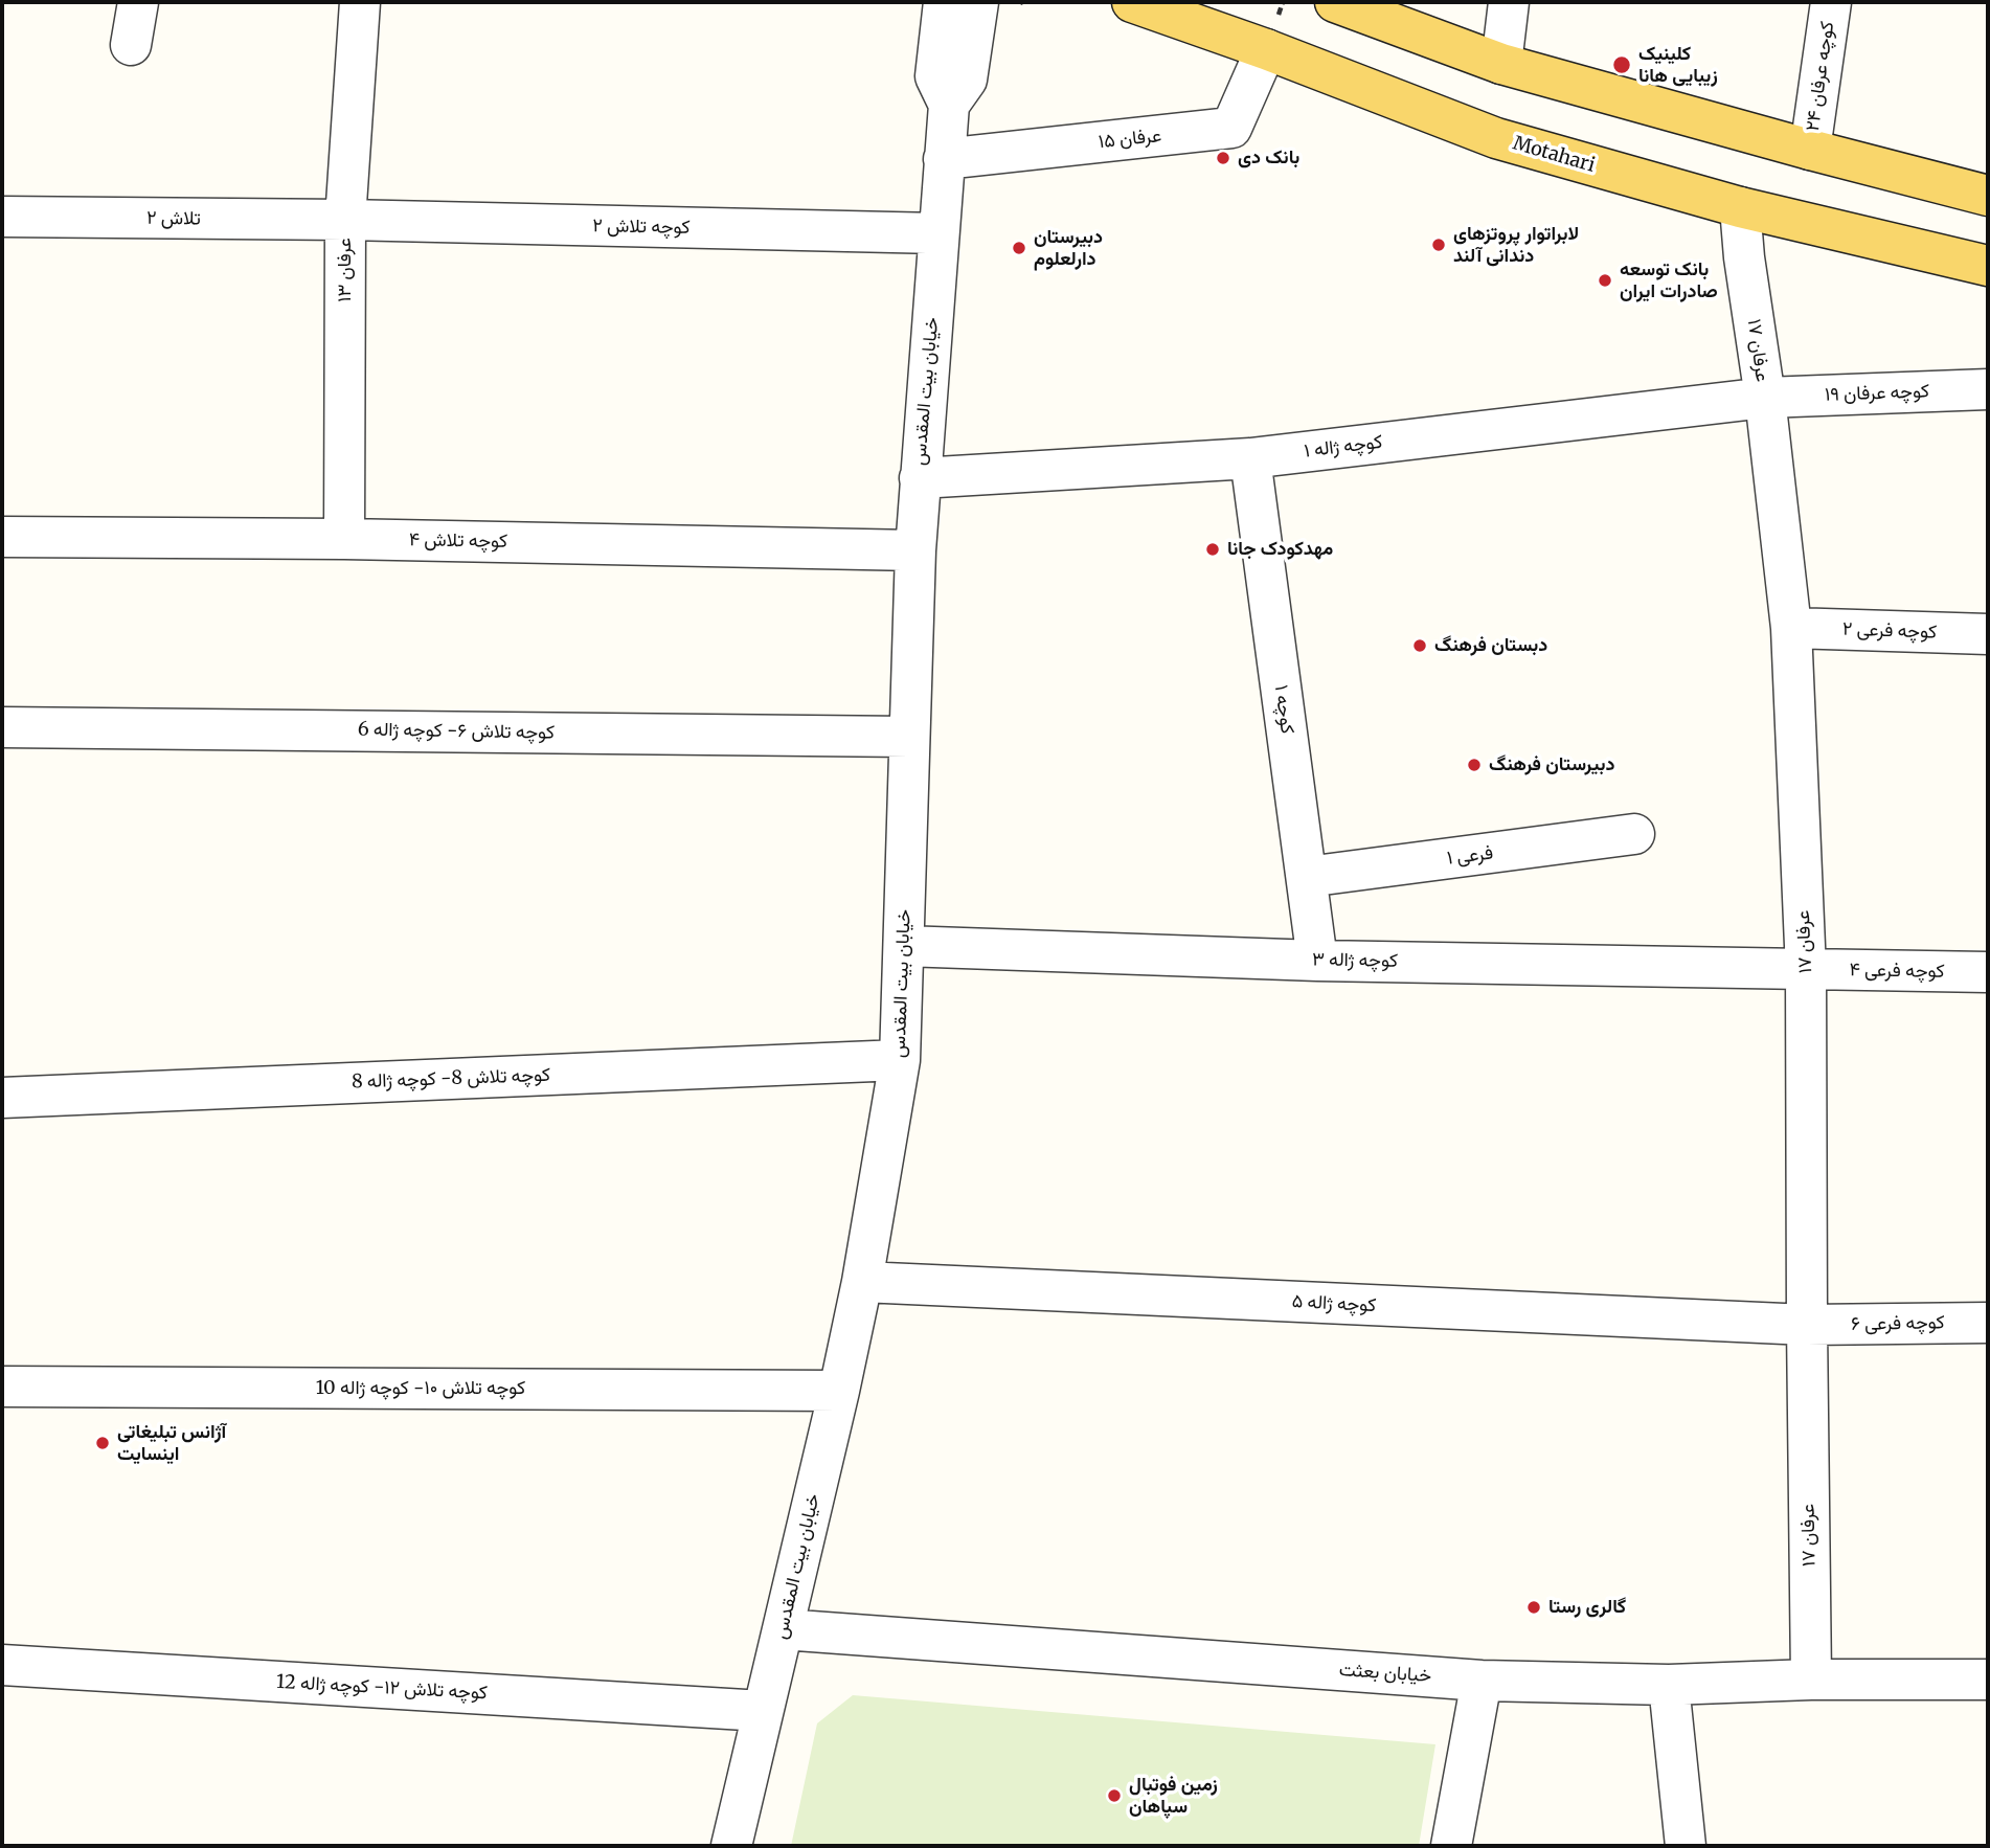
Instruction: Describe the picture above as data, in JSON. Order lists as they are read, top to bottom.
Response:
{
  "streets": {
    "main road": ["Motahari"],
    "street": [
      "کوچه عرفان ۲۴",
      "عرفان ۱۵",
      "تلاش ۲",
      "کوچه تلاش ۲",
      "عرفان ۱۳",
      "عرفان ۱۷",
      "خیابان بیت المقدس",
      "کوچه عرفان ۱۹",
      "کوچه ژاله ۱",
      "کوچه تلاش ۴",
      "کوچه فرعی ۲",
      "کوچه ۱",
      "کوچه تلاش ۶- کوچه ژاله 6",
      "فرعی ۱",
      "کوچه ژاله ۳",
      "کوچه فرعی ۴",
      "کوچه تلاش 8- کوچه ژاله 8",
      "کوچه ژاله ۵",
      "کوچه فرعی ۶",
      "کوچه تلاش ۱۰- کوچه ژاله 10",
      "خیابان بعثت",
      "کوچه تلاش ۱۲- کوچه ژاله 12"
    ]
  },
  "crossings": [
    ["عرفان ۱۵", "Motahari"],
    ["عرفان ۱۵", "خیابان بیت المقدس"],
    ["Motahari", "عرفان ۱۷"],
    ["تلاش ۲", "کوچه تلاش ۲"],
    ["تلاش ۲", "عرفان ۱۳"],
    ["کوچه تلاش ۲", "عرفان ۱۳"],
    ["کوچه تلاش ۲", "خیابان بیت المقدس"],
    ["عرفان ۱۳", "کوچه تلاش ۴"],
    ["عرفان ۱۷", "کوچه عرفان ۱۹"],
    ["عرفان ۱۷", "کوچه ژاله ۱"],
    ["عرفان ۱۷", "کوچه فرعی ۲"],
    ["عرفان ۱۷", "کوچه ژاله ۳"],
    ["عرفان ۱۷", "کوچه فرعی ۴"],
    ["عرفان ۱۷", "کوچه ژاله ۵"],
    ["عرفان ۱۷", "کوچه فرعی ۶"],
    ["عرفان ۱۷", "خیابان بعثت"],
    ["خیابان بیت المقدس", "کوچه ژاله ۱"],
    ["خیابان بیت المقدس", "کوچه تلاش ۴"],
    ["خیابان بیت المقدس", "کوچه تلاش ۶- کوچه ژاله 6"],
    ["خیابان بیت المقدس", "کوچه ژاله ۳"],
    ["خیابان بیت المقدس", "کوچه تلاش 8- کوچه ژاله 8"],
    ["خیابان بیت المقدس", "کوچه ژاله ۵"],
    ["خیابان بیت المقدس", "کوچه تلاش ۱۰- کوچه ژاله 10"],
    ["خیابان بیت المقدس", "خیابان بعثت"],
    ["خیابان بیت المقدس", "کوچه تلاش ۱۲- کوچه ژاله 12"],
    ["کوچه عرفان ۱۹", "کوچه ژاله ۱"],
    ["کوچه ژاله ۱", "کوچه ۱"],
    ["کوچه ۱", "فرعی ۱"],
    ["کوچه ۱", "کوچه ژاله ۳"],
    ["کوچه ژاله ۳", "کوچه فرعی ۴"],
    ["کوچه ژاله ۵", "کوچه فرعی ۶"]
  ],
  "places": [
    "کلینیک زیبایی هانا",
    "بانک دی",
    "لابراتوار پروتزهای دندانی آلند",
    "دبیرستان دارلعلوم",
    "بانک توسعه صادرات ایران",
    "مهدکودک جانا",
    "دبستان فرهنگ",
    "دبیرستان فرهنگ",
    "آژانس تبلیغاتی اینسایت",
    "گالری رستا",
    "زمین فوتبال سپاهان"
  ]
}
